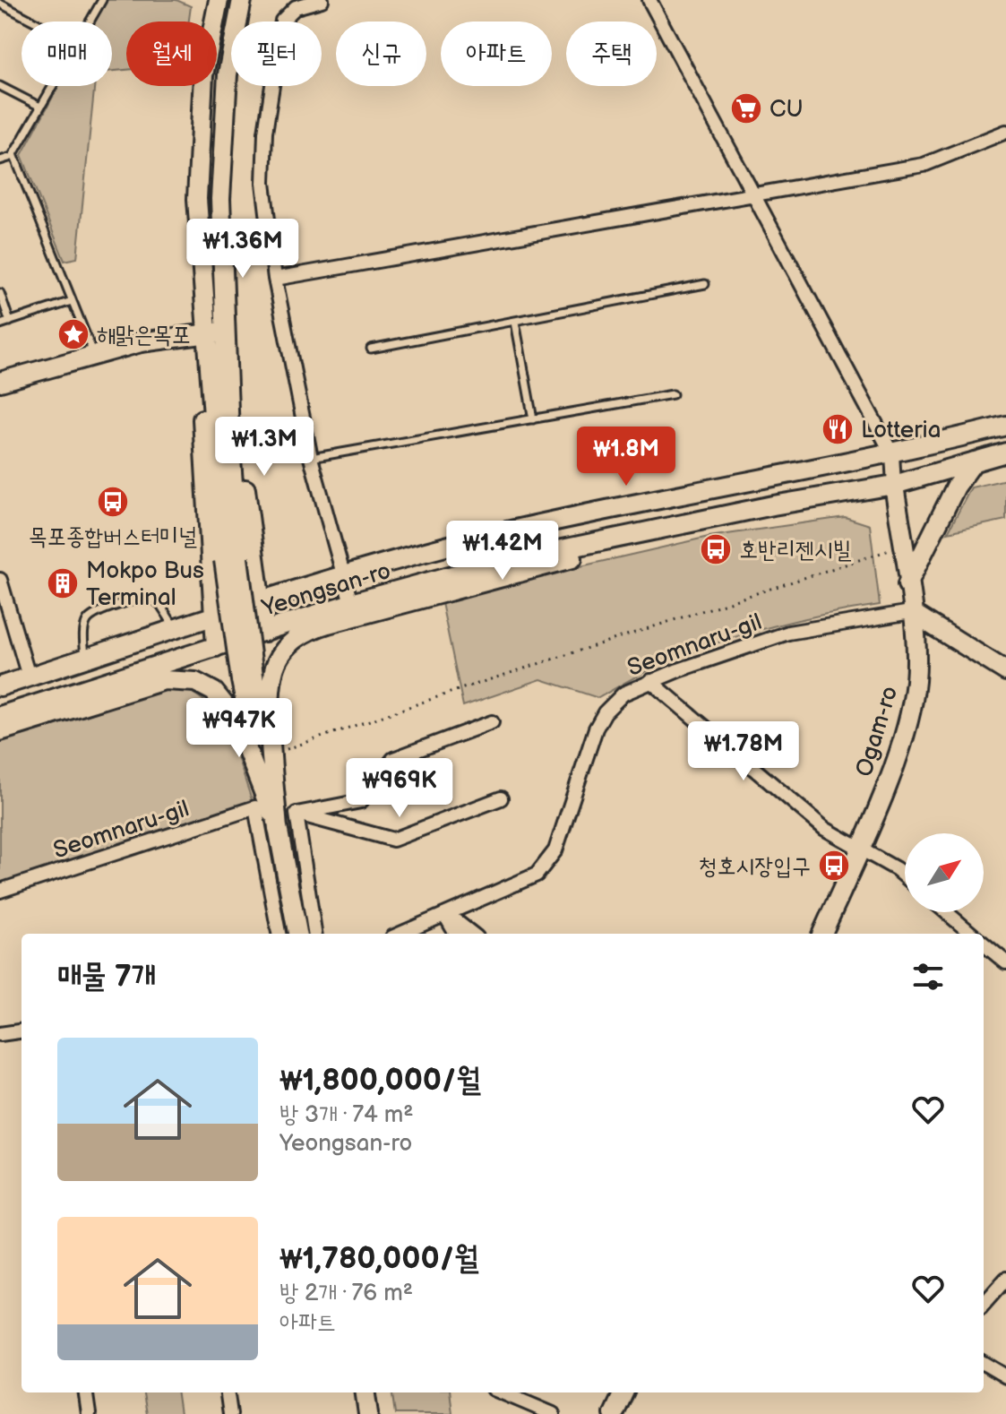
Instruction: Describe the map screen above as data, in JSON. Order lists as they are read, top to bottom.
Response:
{
  "streets": {
    "street": ["Yeongsan-ro", "Seomnaru-gil", "Ogam-ro"]
  },
  "crossings": [
    ["Yeongsan-ro", "Ogam-ro"],
    ["Seomnaru-gil", "Ogam-ro"]
  ],
  "places": {
    "supermarket": ["CU"],
    "place": ["해맑은목포"],
    "restaurant": ["Lotteria"],
    "bus stop": ["목포종합버스터미널", "호반리젠시빌", "청호시장입구"],
    "building": ["Mokpo Bus Terminal"]
  },
  "north": "top right",
  "page": {
    "chip": [
      "매매",
      "월세",
      "필터",
      "신규",
      "아파트",
      "주택"
    ],
    "price": [
      "₩1.36M",
      "₩1.3M",
      "₩1.8M",
      "₩1.42M",
      "₩947K",
      "₩1.78M",
      "₩969K"
    ],
    "heading": "매물 7개",
    "list": [
      {
        "name": "₩1,800,000/월",
        "note": "방 3개 · 74 m² · Yeongsan-ro"
      },
      {
        "name": "₩1,780,000/월",
        "note": "방 2개 · 76 m² · 아파트"
      }
    ]
  }
}
